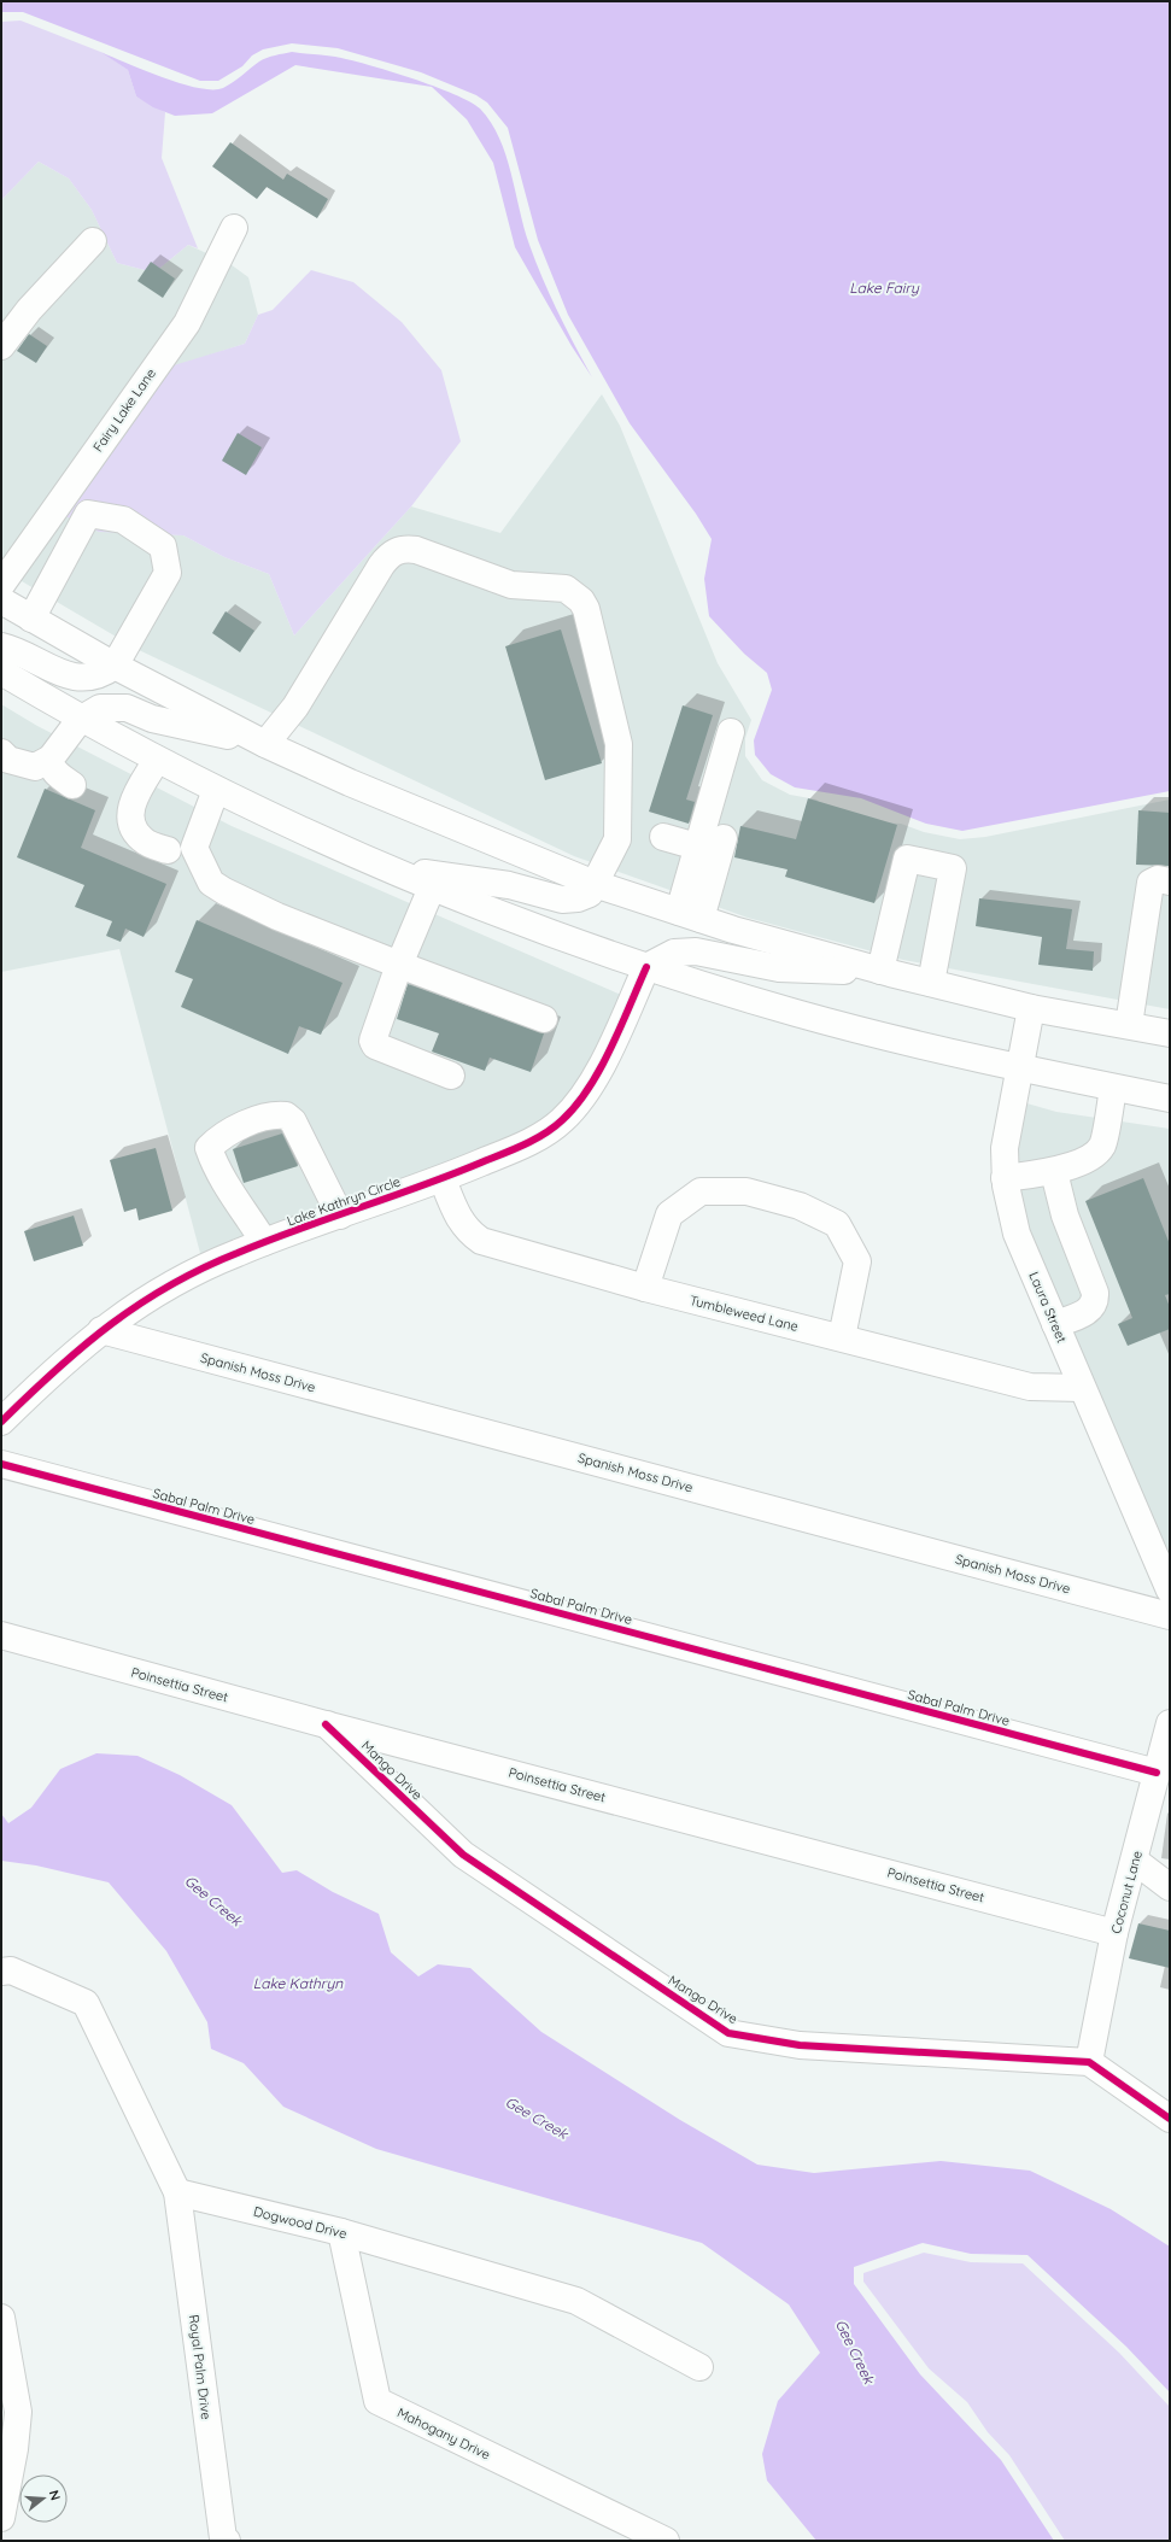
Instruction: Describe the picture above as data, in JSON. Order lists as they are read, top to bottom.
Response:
{
  "streets": {
    "street": [
      "Fairy Lake Lane",
      "Lake Kathryn Circle",
      "Laura Street",
      "Tumbleweed Lane",
      "Spanish Moss Drive",
      "Sabal Palm Drive",
      "Poinsettia Street",
      "Mango Drive",
      "Coconut Lane",
      "Dogwood Drive",
      "Royal Palm Drive",
      "Mahogany Drive"
    ]
  },
  "crossings": [
    ["Lake Kathryn Circle", "Tumbleweed Lane"],
    ["Lake Kathryn Circle", "Spanish Moss Drive"],
    ["Laura Street", "Tumbleweed Lane"],
    ["Sabal Palm Drive", "Coconut Lane"],
    ["Poinsettia Street", "Mango Drive"],
    ["Poinsettia Street", "Coconut Lane"],
    ["Mango Drive", "Coconut Lane"],
    ["Dogwood Drive", "Royal Palm Drive"],
    ["Dogwood Drive", "Mahogany Drive"]
  ],
  "water": ["Lake Fairy", "Gee Creek", "Lake Kathryn"],
  "north": "right"
}
